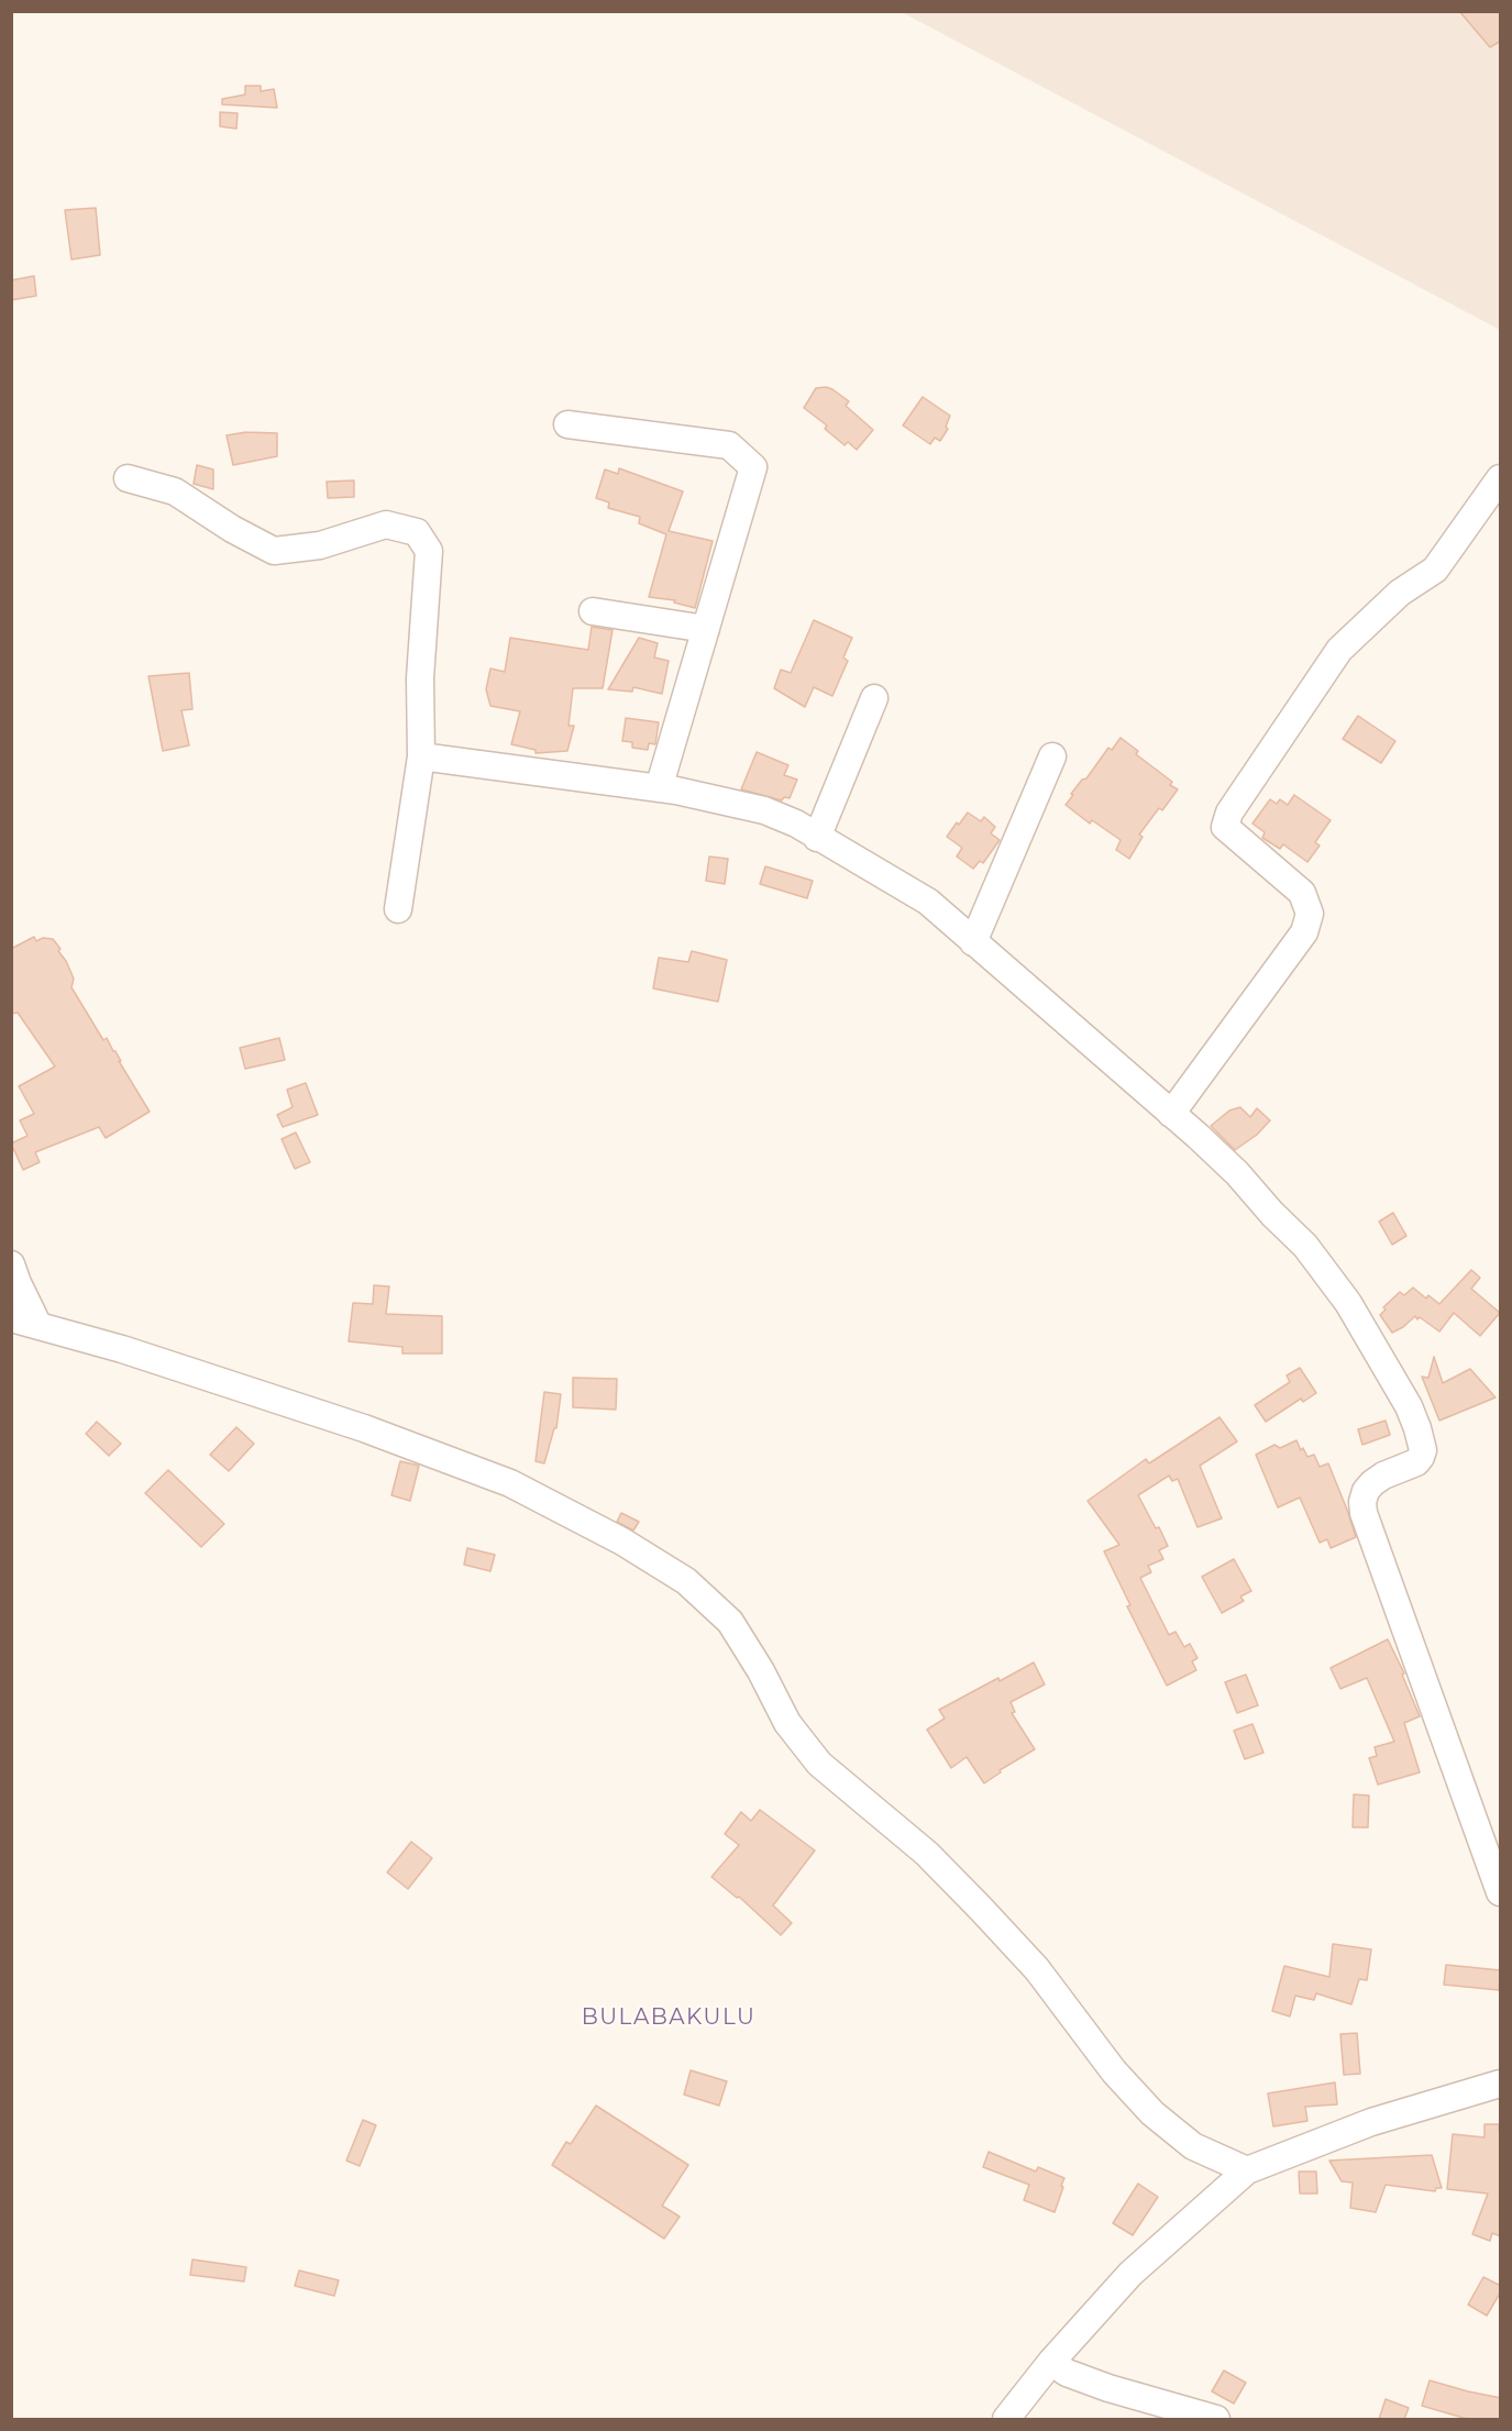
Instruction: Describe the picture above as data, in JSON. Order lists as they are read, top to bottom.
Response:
{
  "districts": ["BULABAKULU"]
}
